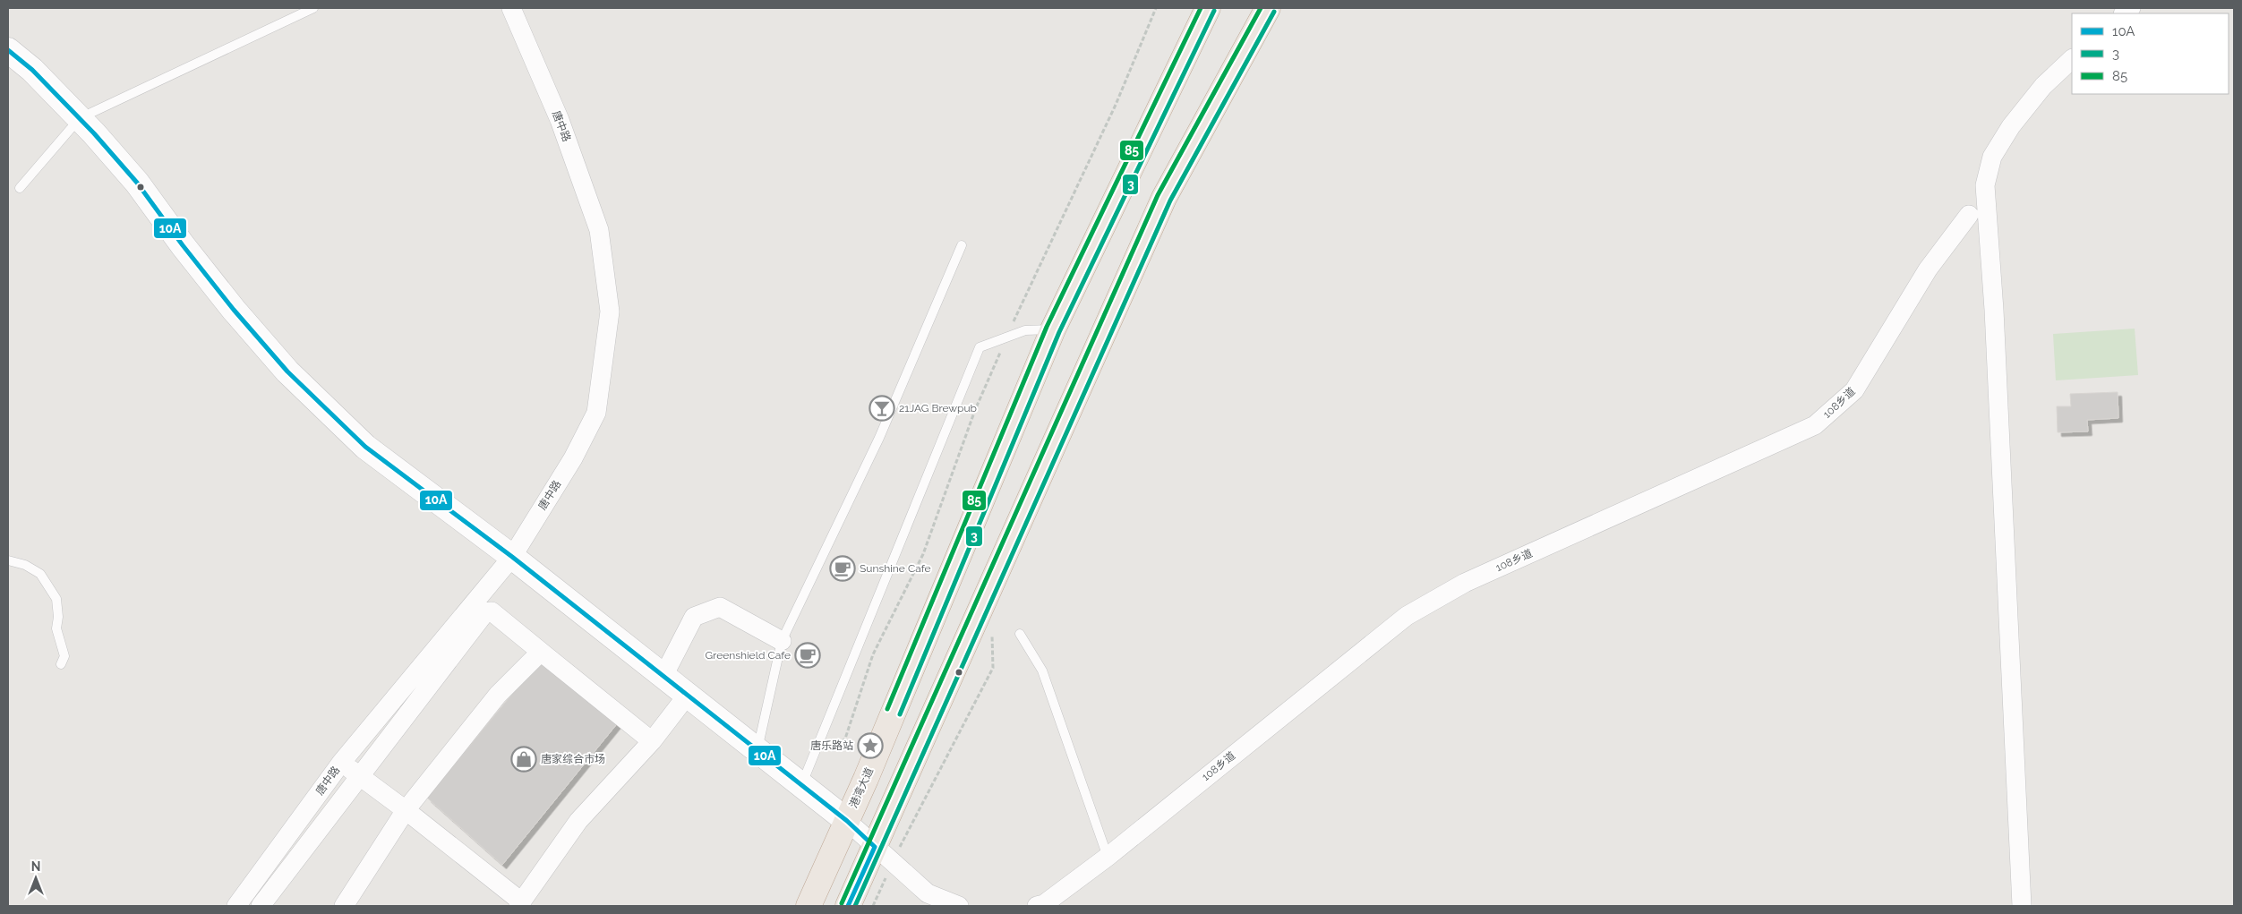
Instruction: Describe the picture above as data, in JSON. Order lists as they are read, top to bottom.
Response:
{
  "streets": {
    "highway": ["港湾大道"],
    "street": ["唐中路", "108乡道"]
  },
  "places": {
    "bar": ["21JAG Brewpub"],
    "cafe": ["Sunshine Cafe", "Greenshield Cafe"],
    "place": ["唐乐路站"],
    "shop": ["唐家综合市场"]
  },
  "lines": ["transit line 85", "transit line 3", "transit line 10A"],
  "legend": ["10A", "3", "85"],
  "north": "top"
}
